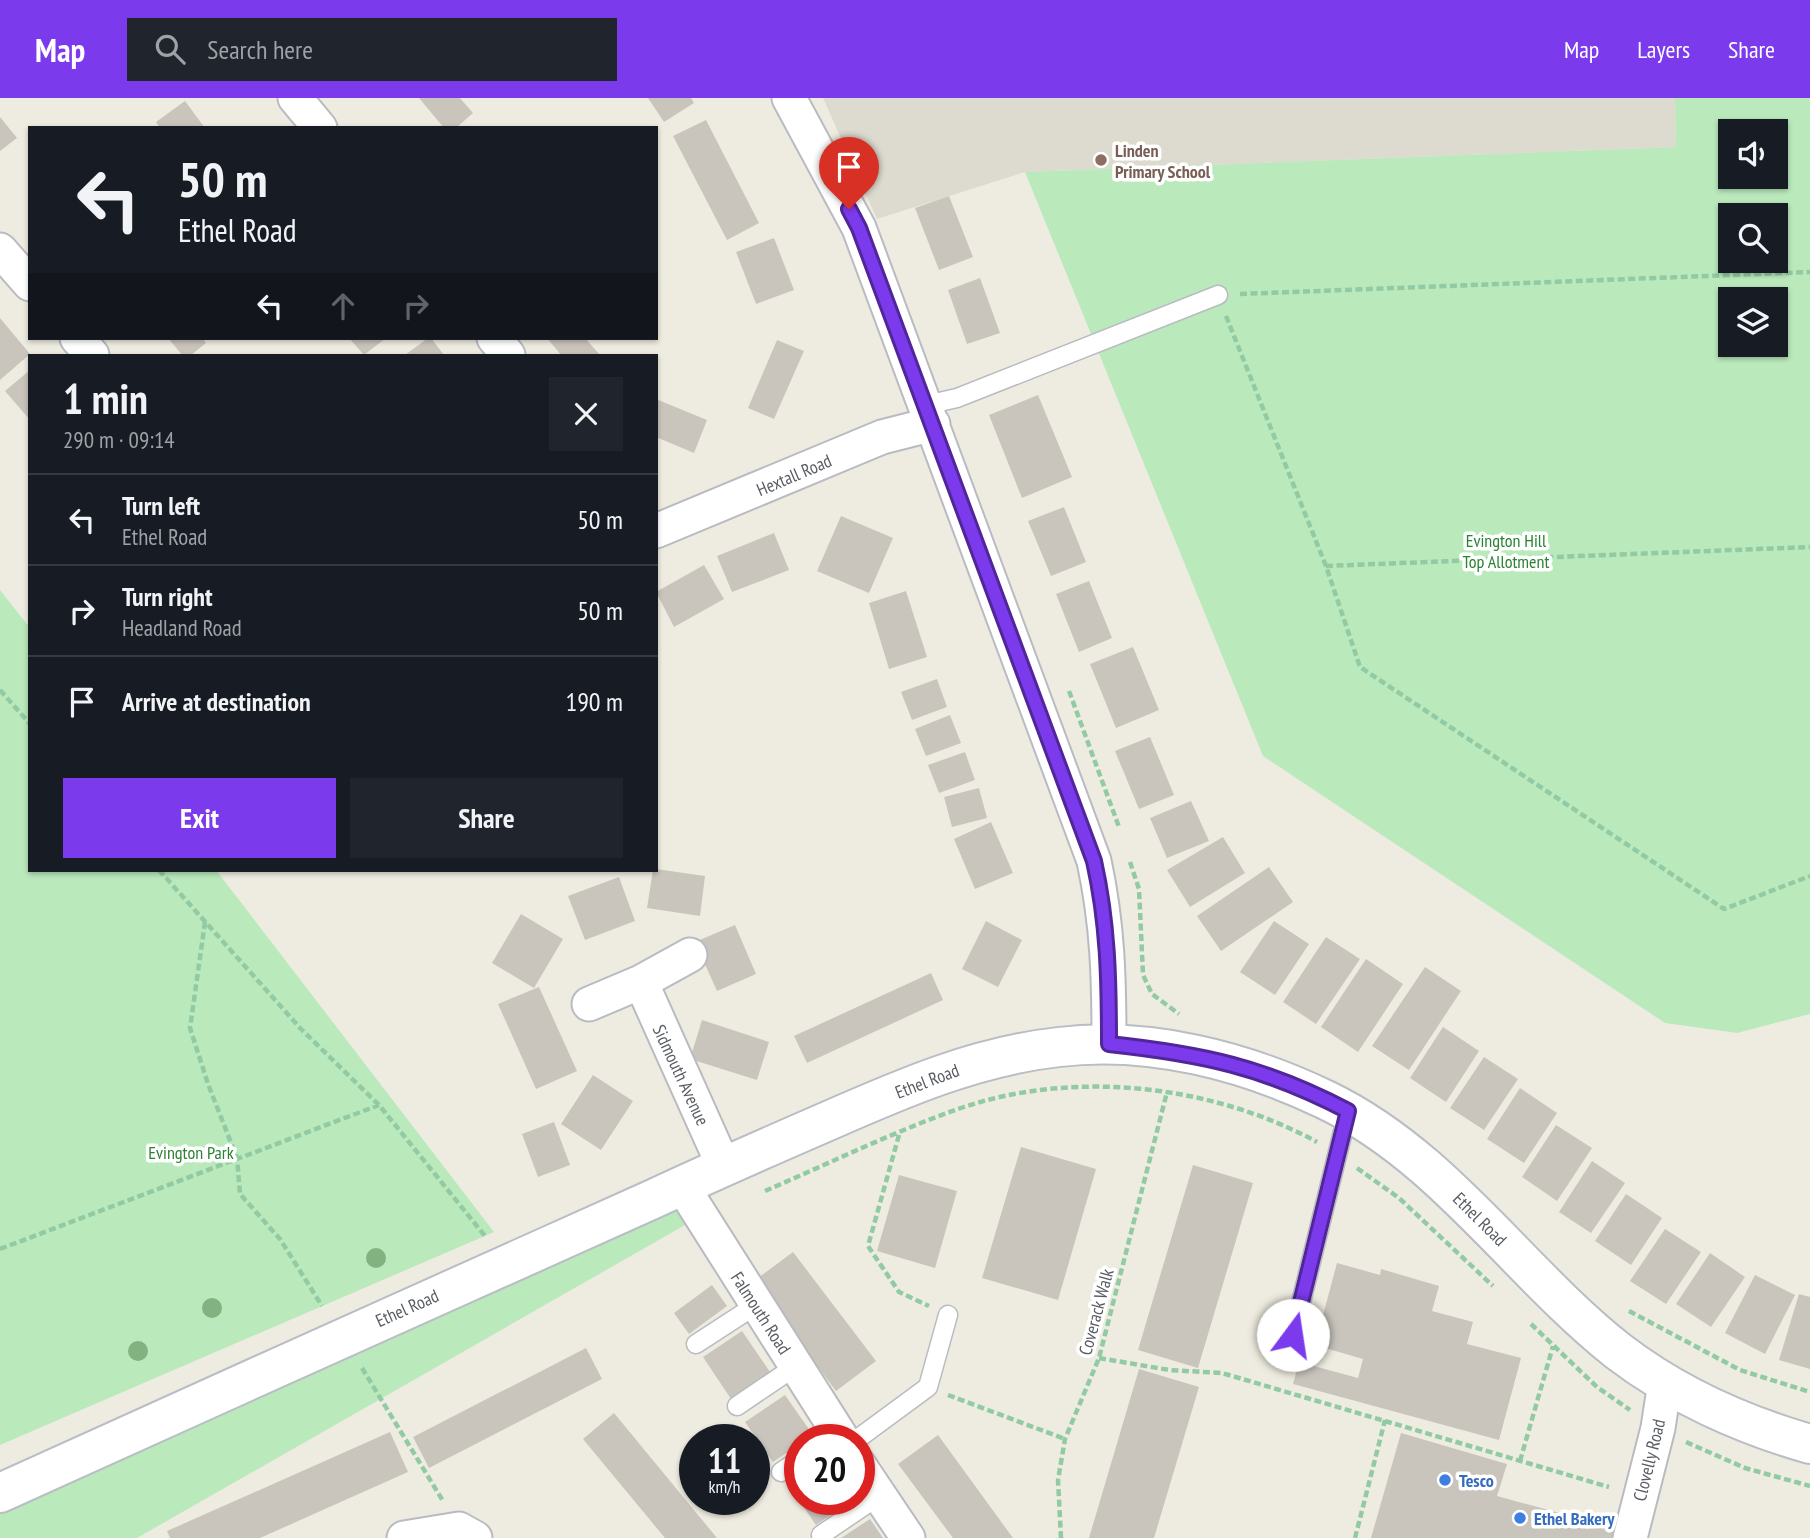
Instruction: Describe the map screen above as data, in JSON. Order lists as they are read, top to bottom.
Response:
{
  "streets": {
    "street": [
      "Hextall Road",
      "Sidmouth Avenue",
      "Ethel Road",
      "Falmouth Road",
      "Clovelly Road"
    ],
    "path": ["Coverack Walk"]
  },
  "crossings": [
    ["Sidmouth Avenue", "Ethel Road"],
    ["Ethel Road", "Falmouth Road"],
    ["Ethel Road", "Clovelly Road"]
  ],
  "parks": ["Evington Hill Top Allotment", "Evington Park"],
  "places": ["Linden Primary School", "Tesco", "Ethel Bakery"],
  "page": {
    "header": "Map",
    "search": "Search here",
    "nav": ["Map", "Layers", "Share"],
    "turn": ["50 m", "Ethel Road"],
    "heading": ["1 min", "290 m · 09:14"],
    "list": [
      {
        "name": "Turn left",
        "note": "Ethel Road",
        "value": "50 m"
      },
      {
        "name": "Turn right",
        "note": "Headland Road",
        "value": "50 m"
      },
      {
        "name": "Arrive at destination",
        "value": "190 m"
      }
    ],
    "buttons": ["Exit", "Share"],
    "speed": "11 km/h",
    "limit": "20"
  }
}
